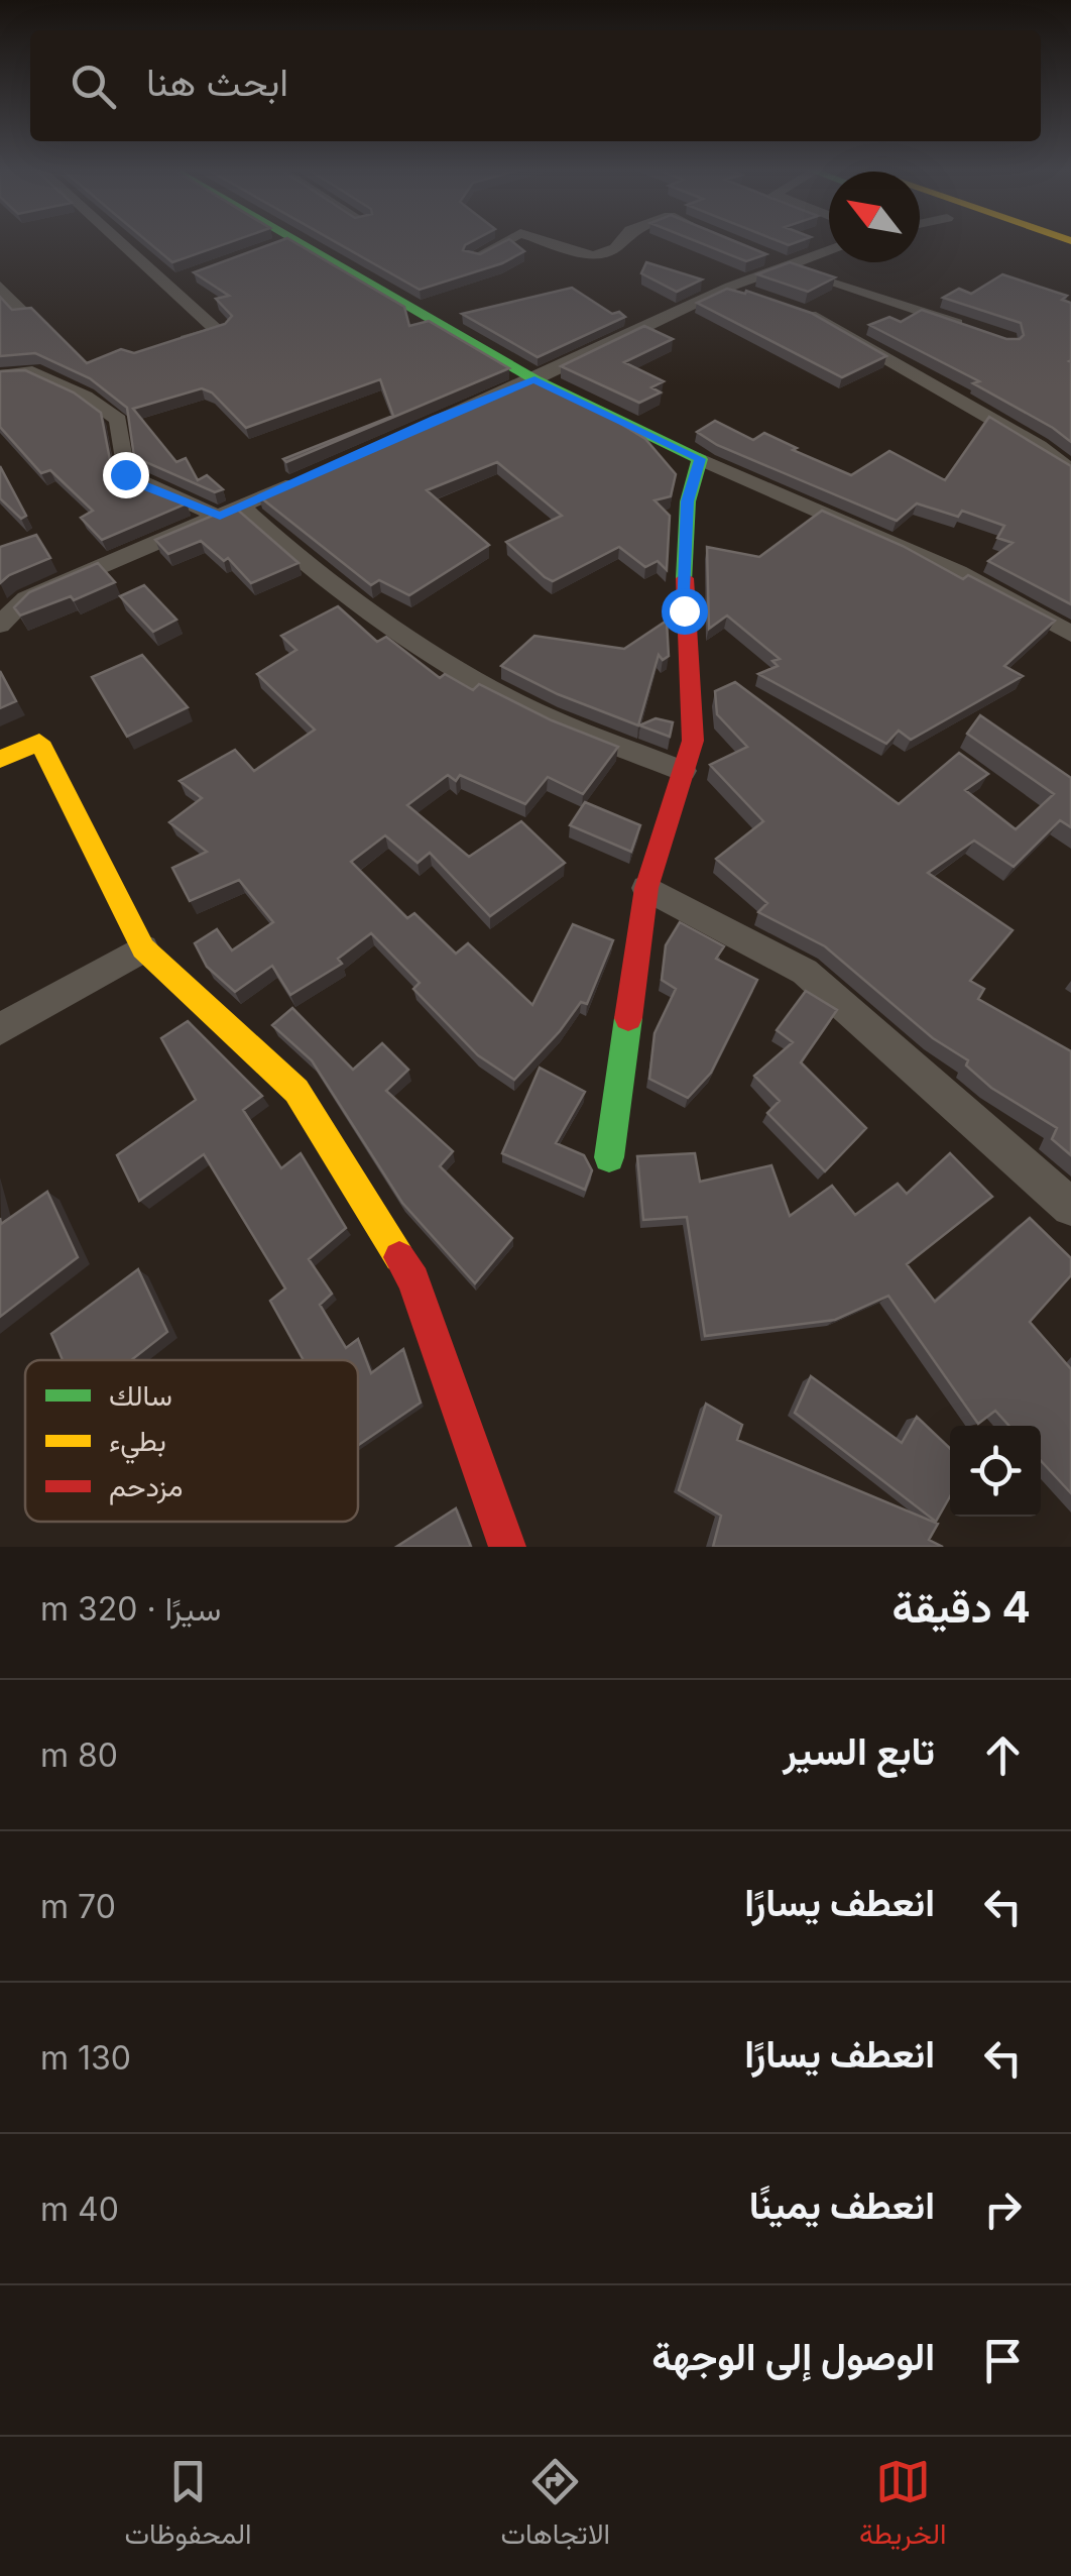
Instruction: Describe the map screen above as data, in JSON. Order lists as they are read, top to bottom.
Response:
{
  "legend": ["سالك", "بطيء", "مزدحم"],
  "north": "top left",
  "page": {
    "search": "ابحث هنا",
    "heading": ["4 دقيقة", "سيرًا · 320 m"],
    "list": [
      ["تابع السير", "80 m"],
      ["انعطف يسارًا", "70 m"],
      ["انعطف يسارًا", "130 m"],
      ["انعطف يمينًا", "40 m"],
      "الوصول إلى الوجهة"
    ],
    "nav": ["الخريطة", "الاتجاهات", "المحفوظات"]
  }
}
